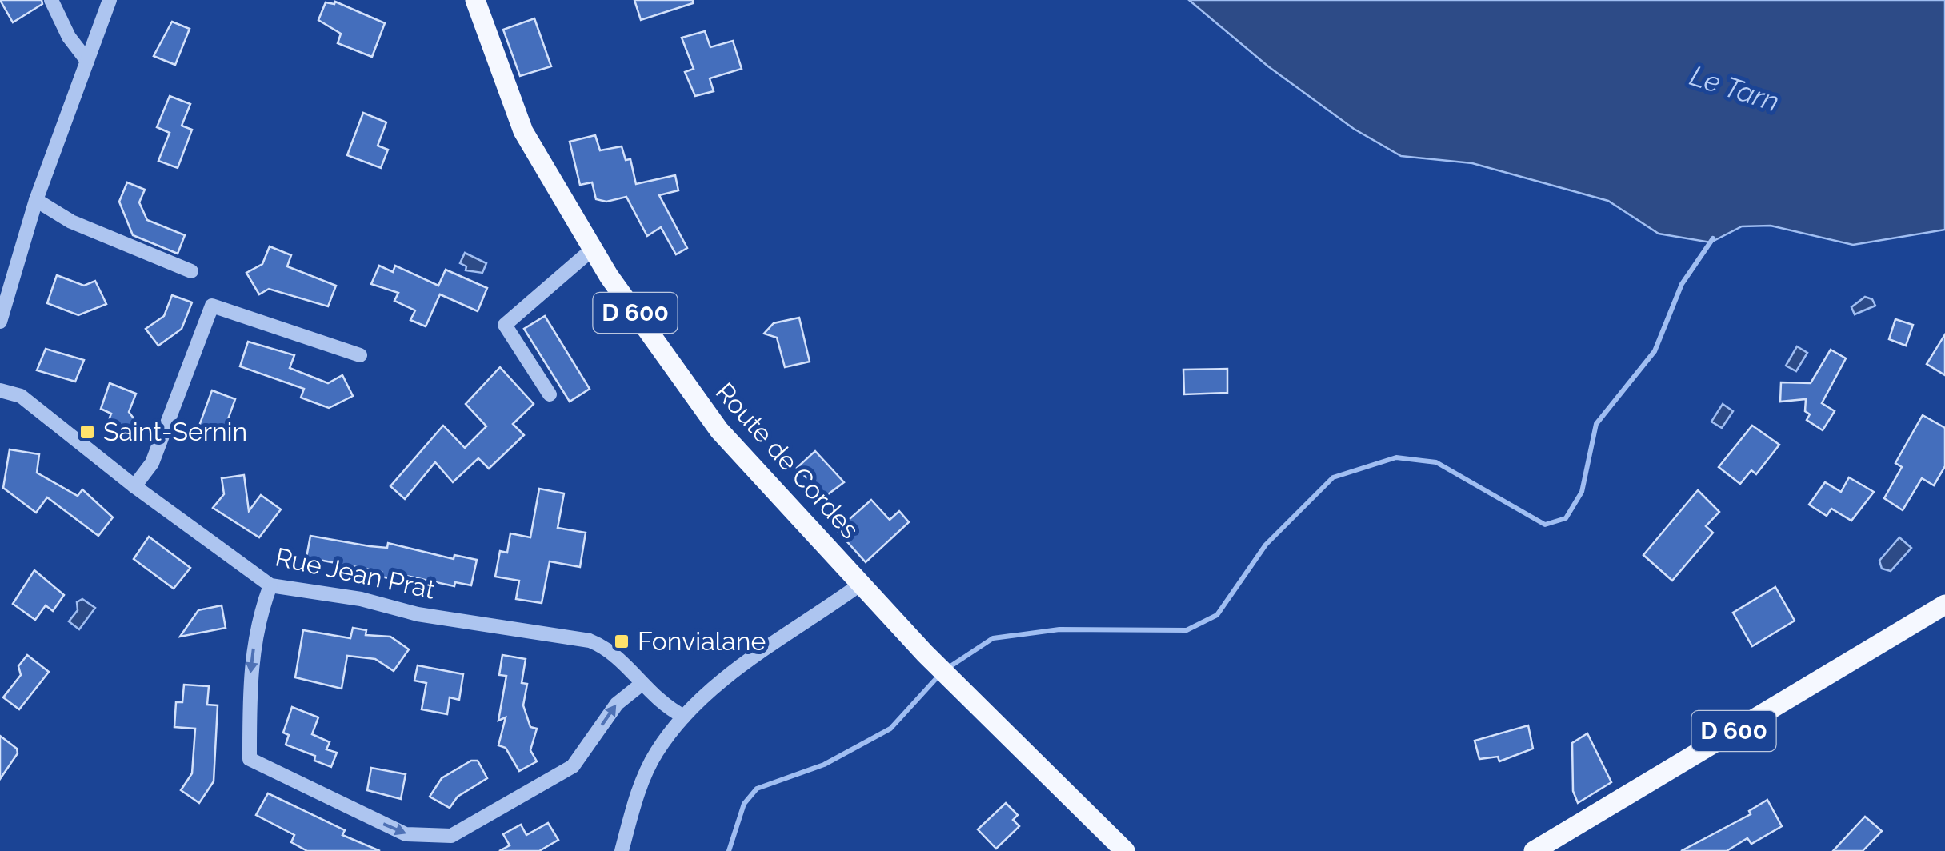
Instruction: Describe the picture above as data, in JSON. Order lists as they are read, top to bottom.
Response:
{
  "streets": {
    "main road": ["D 600", "Route de Cordes"],
    "street": ["Rue Jean Prat"]
  },
  "water": ["Le Tarn"],
  "places": {
    "transit": ["Saint-Sernin", "Fonvialane"]
  }
}
